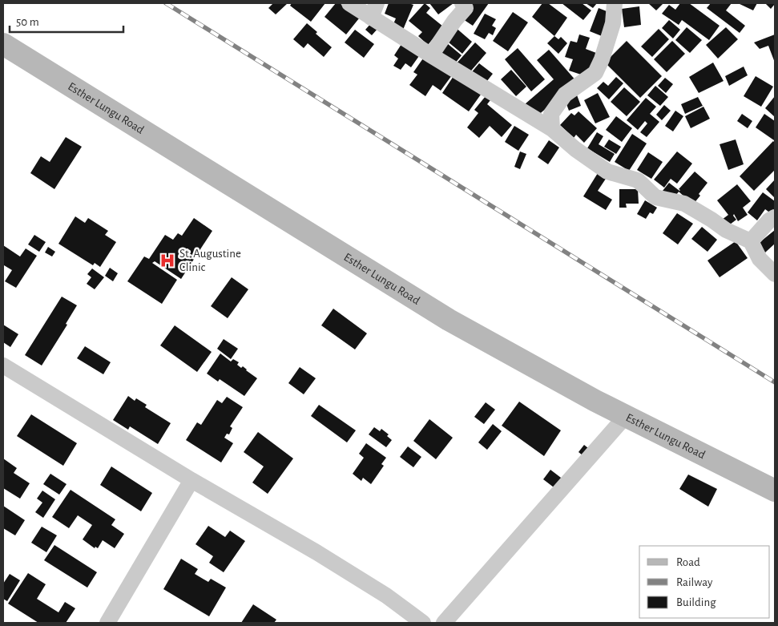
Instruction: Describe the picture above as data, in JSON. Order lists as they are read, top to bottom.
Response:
{
  "streets": {
    "street": ["Esther Lungu Road"]
  },
  "places": {
    "hospital": ["St. Augustine Clinic"]
  },
  "legend": ["Road", "Railway", "Building"],
  "scale_bar": "50 m"
}
